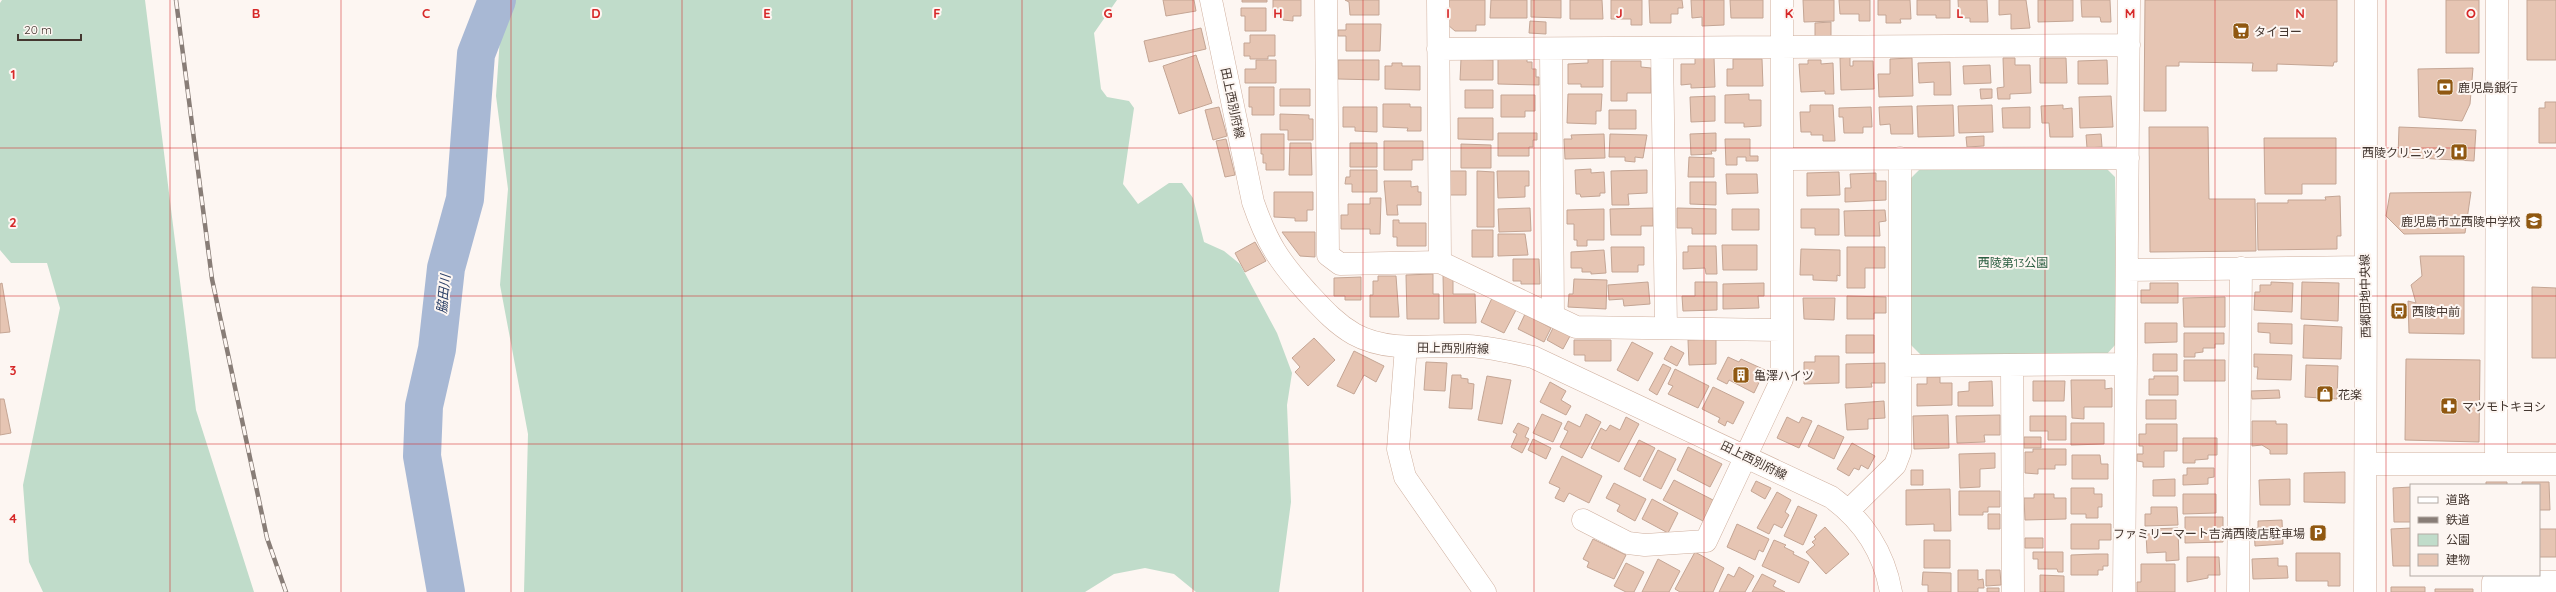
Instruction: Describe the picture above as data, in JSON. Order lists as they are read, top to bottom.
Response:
{
  "streets": {
    "street": ["田上西別府線", "西郷団地中央線"]
  },
  "water": ["脇田川"],
  "parks": ["西陵第13公園"],
  "places": {
    "supermarket": ["タイヨー"],
    "bank": ["鹿児島銀行"],
    "hospital": ["西陵クリニック"],
    "school or university": ["鹿児島市立西陵中学校"],
    "bus stop": ["西陵中前"],
    "building": ["亀澤ハイツ"],
    "shop": ["花楽"],
    "pharmacy": ["マツモトキヨシ"],
    "parking": ["ファミリーマート吉満西陵店駐車場"]
  },
  "legend": [
    "道路",
    "鉄道",
    "公園",
    "建物"
  ],
  "scale_bar": "20 m",
  "grid": {
    "columns": [
      "B",
      "C",
      "D",
      "E",
      "F",
      "G",
      "H",
      "I",
      "J",
      "K",
      "L",
      "M",
      "N",
      "O"
    ],
    "rows": [
      "1",
      "2",
      "3",
      "4"
    ]
  }
}
